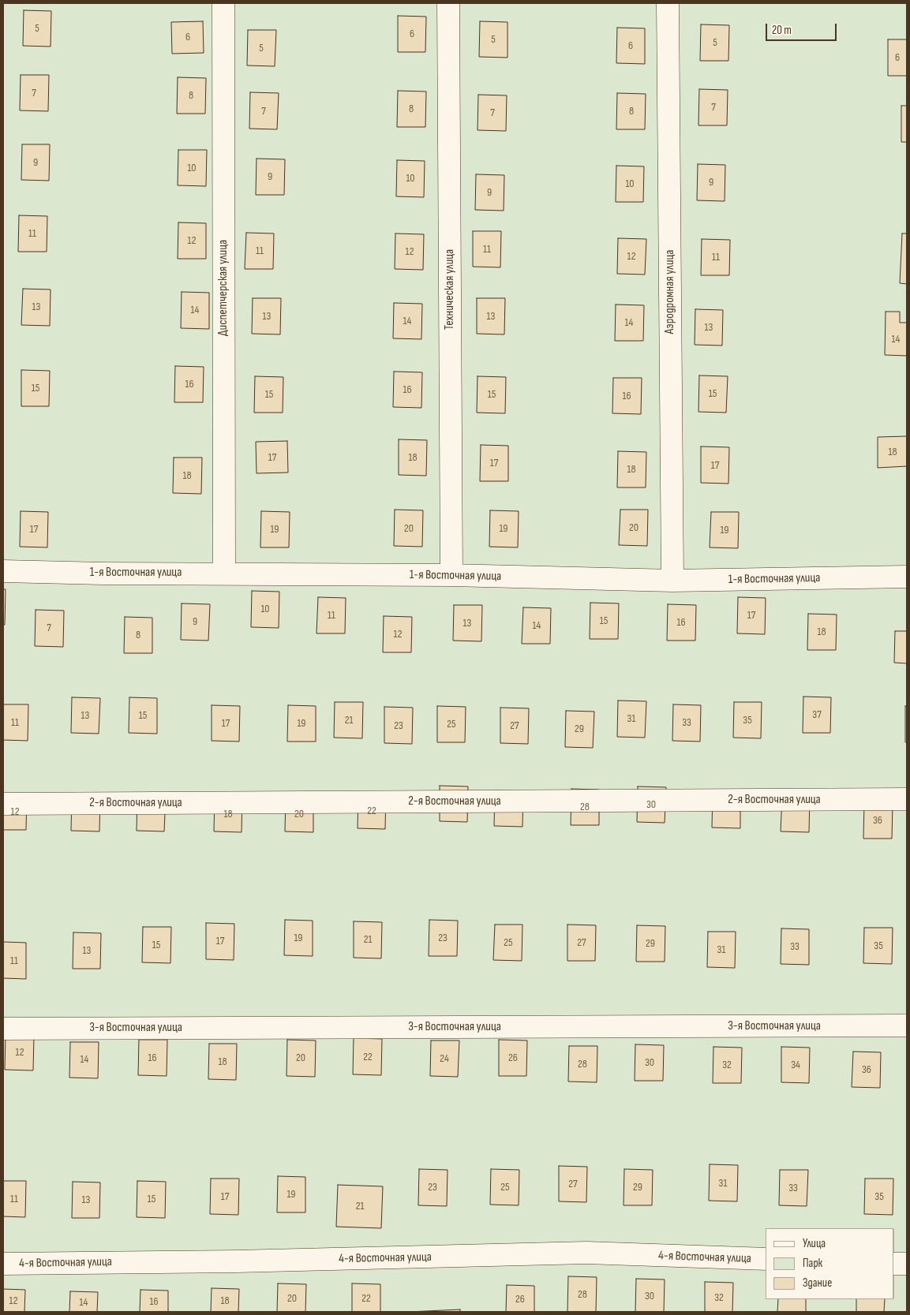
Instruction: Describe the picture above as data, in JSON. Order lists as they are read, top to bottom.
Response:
{
  "streets": {
    "street": [
      "Диспетчерская улица",
      "Техническая улица",
      "Аэродромная улица",
      "1-я Восточная улица",
      "2-я Восточная улица",
      "3-я Восточная улица",
      "4-я Восточная улица"
    ]
  },
  "crossings": [
    ["Диспетчерская улица", "1-я Восточная улица"],
    ["Техническая улица", "1-я Восточная улица"],
    ["Аэродромная улица", "1-я Восточная улица"]
  ],
  "house_numbers": [
    "5",
    "6",
    "6",
    "5",
    "5",
    "6",
    "5",
    "6",
    "7",
    "8",
    "7",
    "8",
    "7",
    "8",
    "7",
    "9",
    "10",
    "9",
    "10",
    "9",
    "10",
    "9",
    "11",
    "12",
    "11",
    "11",
    "12",
    "12",
    "11",
    "13",
    "14",
    "13",
    "13",
    "14",
    "14",
    "13",
    "14",
    "16",
    "15",
    "16",
    "15",
    "15",
    "15",
    "16",
    "18",
    "17",
    "18",
    "17",
    "17",
    "18",
    "18",
    "20",
    "20",
    "19",
    "17",
    "19",
    "19",
    "10",
    "11",
    "17",
    "15",
    "9",
    "16",
    "13",
    "14",
    "7",
    "18",
    "12",
    "8",
    "37",
    "13",
    "15",
    "31",
    "21",
    "35",
    "11",
    "33",
    "17",
    "19",
    "25",
    "23",
    "27",
    "29",
    "30",
    "28",
    "22",
    "12",
    "18",
    "20",
    "36",
    "19",
    "23",
    "21",
    "17",
    "25",
    "27",
    "29",
    "15",
    "35",
    "33",
    "31",
    "13",
    "11",
    "12",
    "22",
    "16",
    "20",
    "26",
    "24",
    "14",
    "18",
    "30",
    "28",
    "32",
    "34",
    "36",
    "31",
    "27",
    "23",
    "25",
    "29",
    "33",
    "19",
    "17",
    "35",
    "11",
    "15",
    "13",
    "21",
    "28",
    "30",
    "32",
    "20",
    "22",
    "26",
    "12",
    "18",
    "16",
    "14"
  ],
  "legend": ["Улица", "Парк", "Здание"],
  "scale_bar": "20 m"
}
